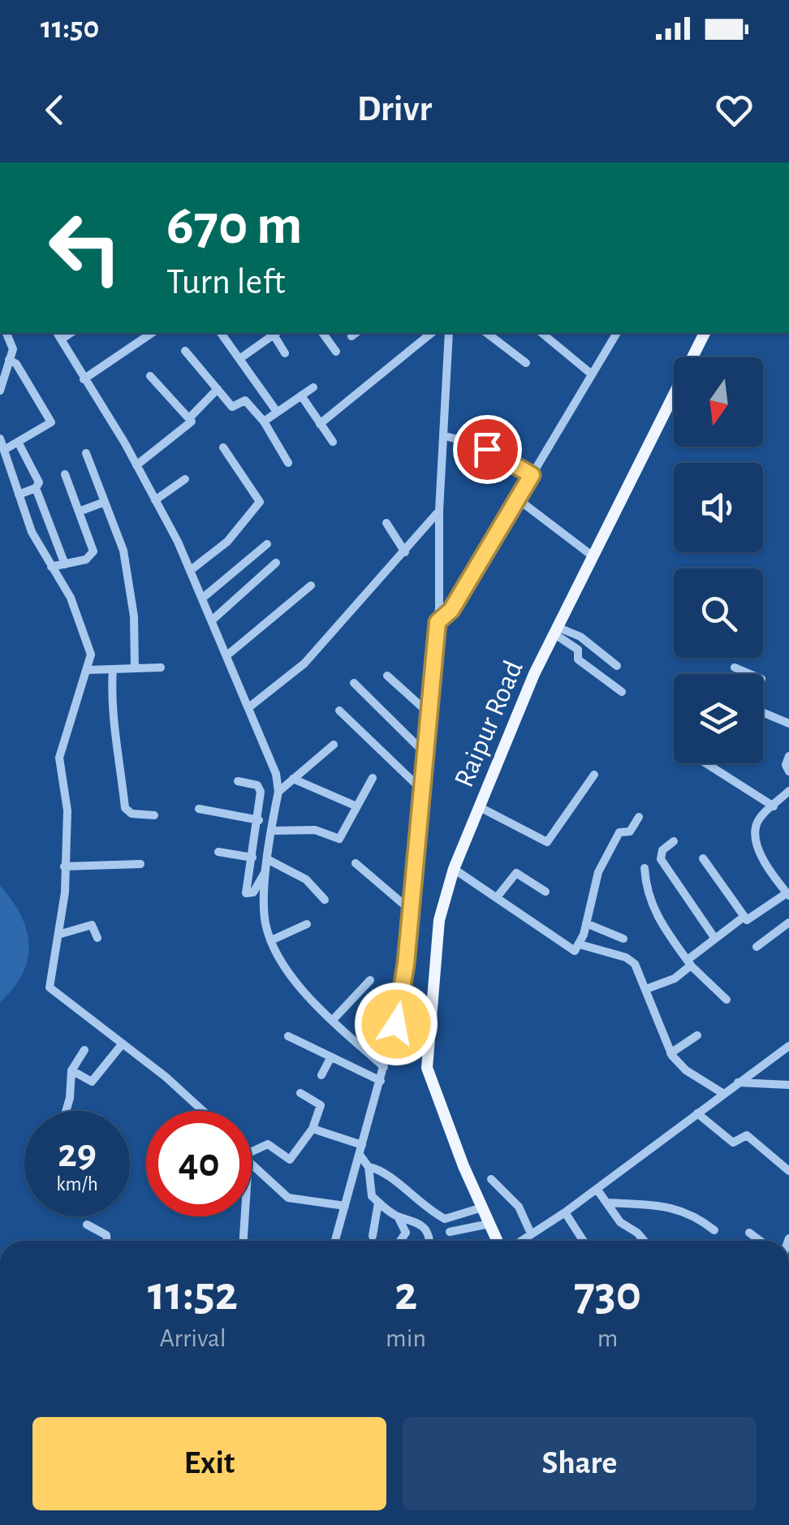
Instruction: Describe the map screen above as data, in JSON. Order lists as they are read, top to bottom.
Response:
{
  "streets": {
    "main road": ["Raipur Road"]
  },
  "north": "bottom",
  "page": {
    "status": "11:50",
    "header": "Drivr",
    "turn": ["670 m", "Turn left"],
    "speed": "29 km/h",
    "limit": "40",
    "eta": [
      "11:52",
      "Arrival",
      "2",
      "min",
      "730",
      "m"
    ],
    "buttons": ["Exit", "Share"]
  }
}
